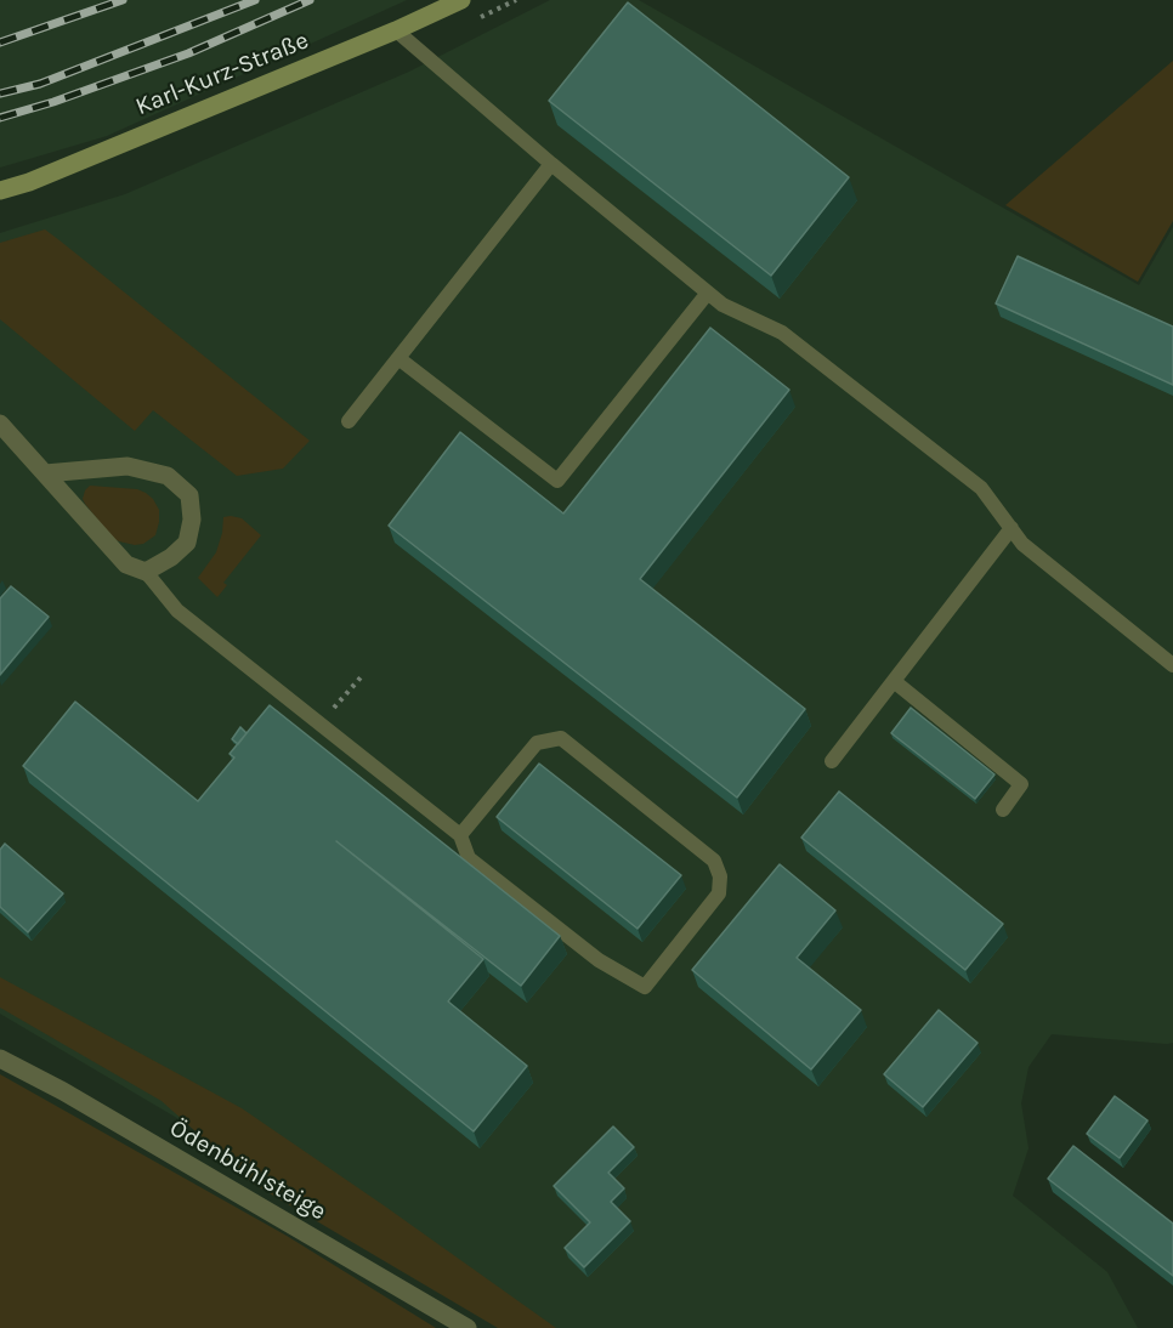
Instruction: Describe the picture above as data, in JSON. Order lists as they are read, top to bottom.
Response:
{
  "streets": {
    "main road": ["Karl-Kurz-Straße"],
    "street": ["Ödenbühlsteige"]
  }
}
